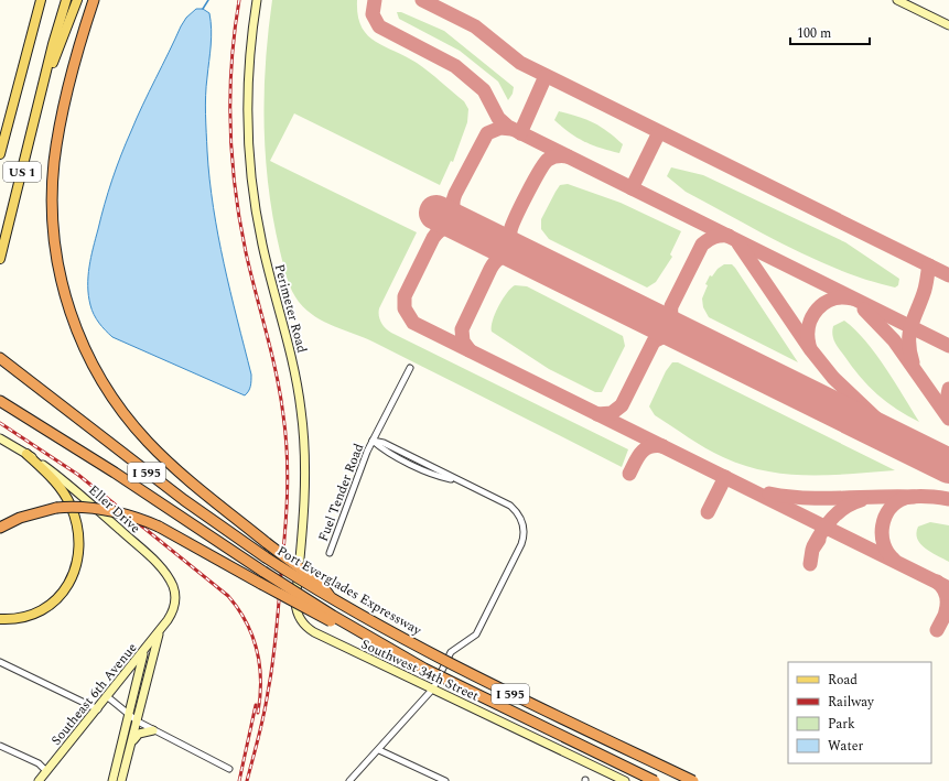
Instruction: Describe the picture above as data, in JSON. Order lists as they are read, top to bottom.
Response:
{
  "streets": {
    "highway": ["I 595", "Port Everglades Expressway"],
    "main road": ["US 1"],
    "street": [
      "Perimeter Road",
      "Fuel Tender Road",
      "Eller Drive",
      "Southwest 34th Street",
      "Southeast 6th Avenue"
    ]
  },
  "crossings": [
    ["Perimeter Road", "Southwest 34th Street"],
    ["Fuel Tender Road", "Southwest 34th Street"],
    ["Eller Drive", "Southeast 6th Avenue"]
  ],
  "legend": [
    "Road",
    "Railway",
    "Park",
    "Water"
  ],
  "scale_bar": "100 m"
}
